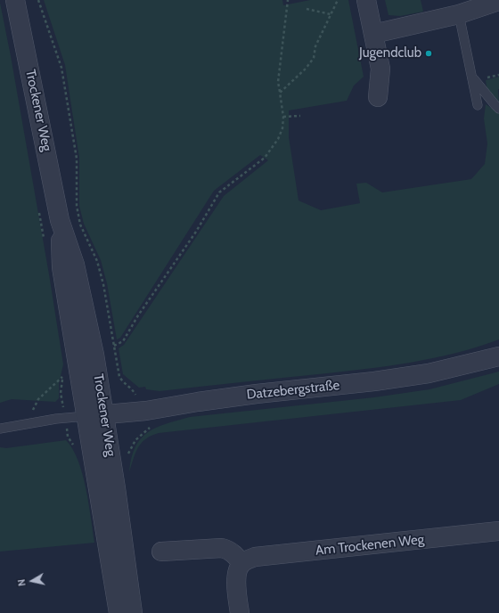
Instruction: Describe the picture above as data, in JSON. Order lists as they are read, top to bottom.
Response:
{
  "streets": {
    "street": ["Trockener Weg", "Datzebergstraße", "Am Trockenen Weg"]
  },
  "crossings": [
    ["Trockener Weg", "Datzebergstraße"]
  ],
  "places": ["Jugendclub"],
  "north": "left"
}
